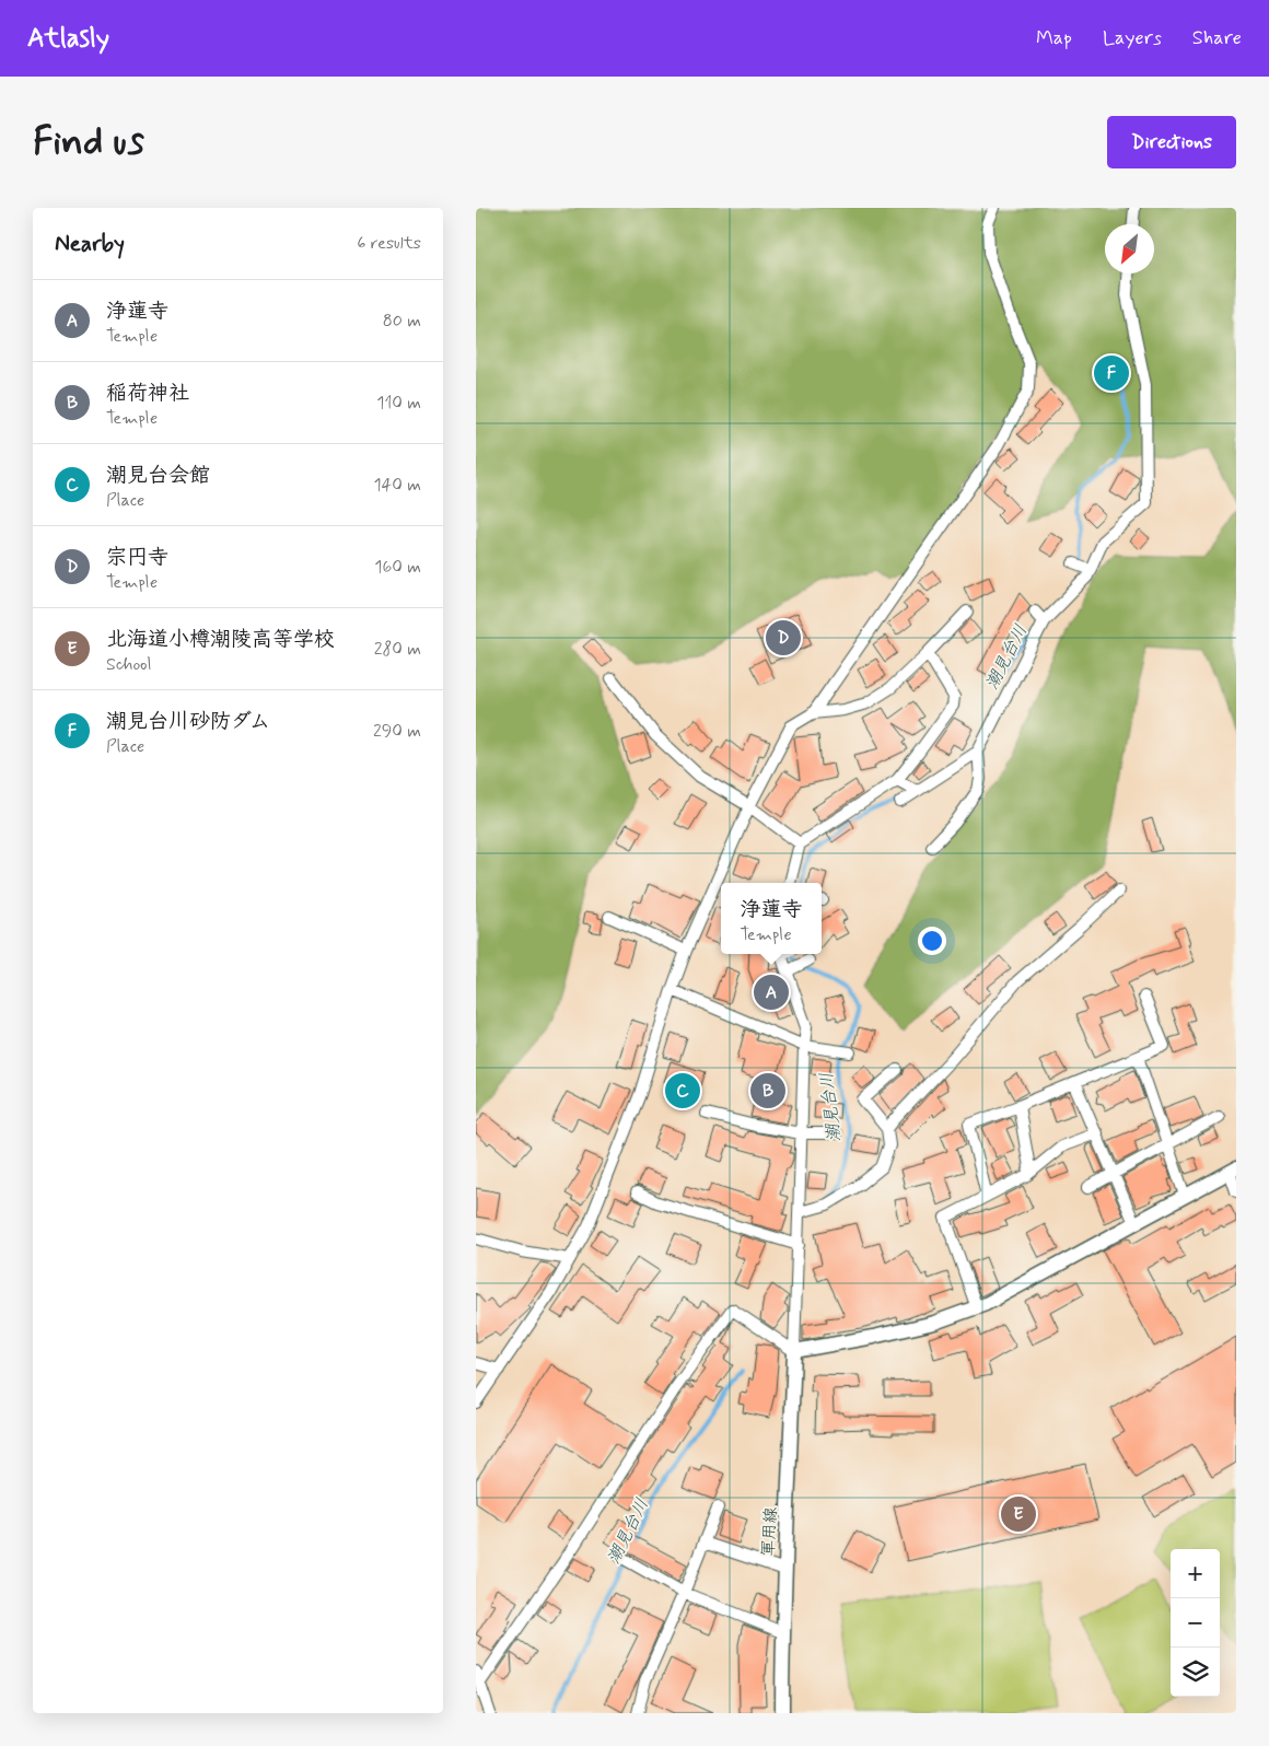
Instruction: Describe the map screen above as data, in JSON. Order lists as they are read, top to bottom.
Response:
{
  "streets": {
    "street": ["軍用線"]
  },
  "water": ["潮見台川"],
  "north": "bottom left",
  "page": {
    "header": "Atlasly",
    "nav": ["Map", "Layers", "Share"],
    "buttons": "Directions",
    "title": "Find us",
    "heading": ["Nearby", "6 results"],
    "list": [
      {
        "mark": "A",
        "name": "浄蓮寺",
        "note": "Temple",
        "value": "80 m"
      },
      {
        "mark": "B",
        "name": "稲荷神社",
        "note": "Temple",
        "value": "110 m"
      },
      {
        "mark": "C",
        "name": "潮見台会館",
        "note": "Place",
        "value": "140 m"
      },
      {
        "mark": "D",
        "name": "宗円寺",
        "note": "Temple",
        "value": "160 m"
      },
      {
        "mark": "E",
        "name": "北海道小樽潮陵高等学校",
        "note": "School",
        "value": "280 m"
      },
      {
        "mark": "F",
        "name": "潮見台川砂防ダム",
        "note": "Place",
        "value": "290 m"
      }
    ],
    "pins": [
      "F",
      "D",
      "A",
      "B",
      "C",
      "E"
    ],
    "popup": ["浄蓮寺", "Temple"],
    "map_buttons": ["+", "−"]
  }
}
